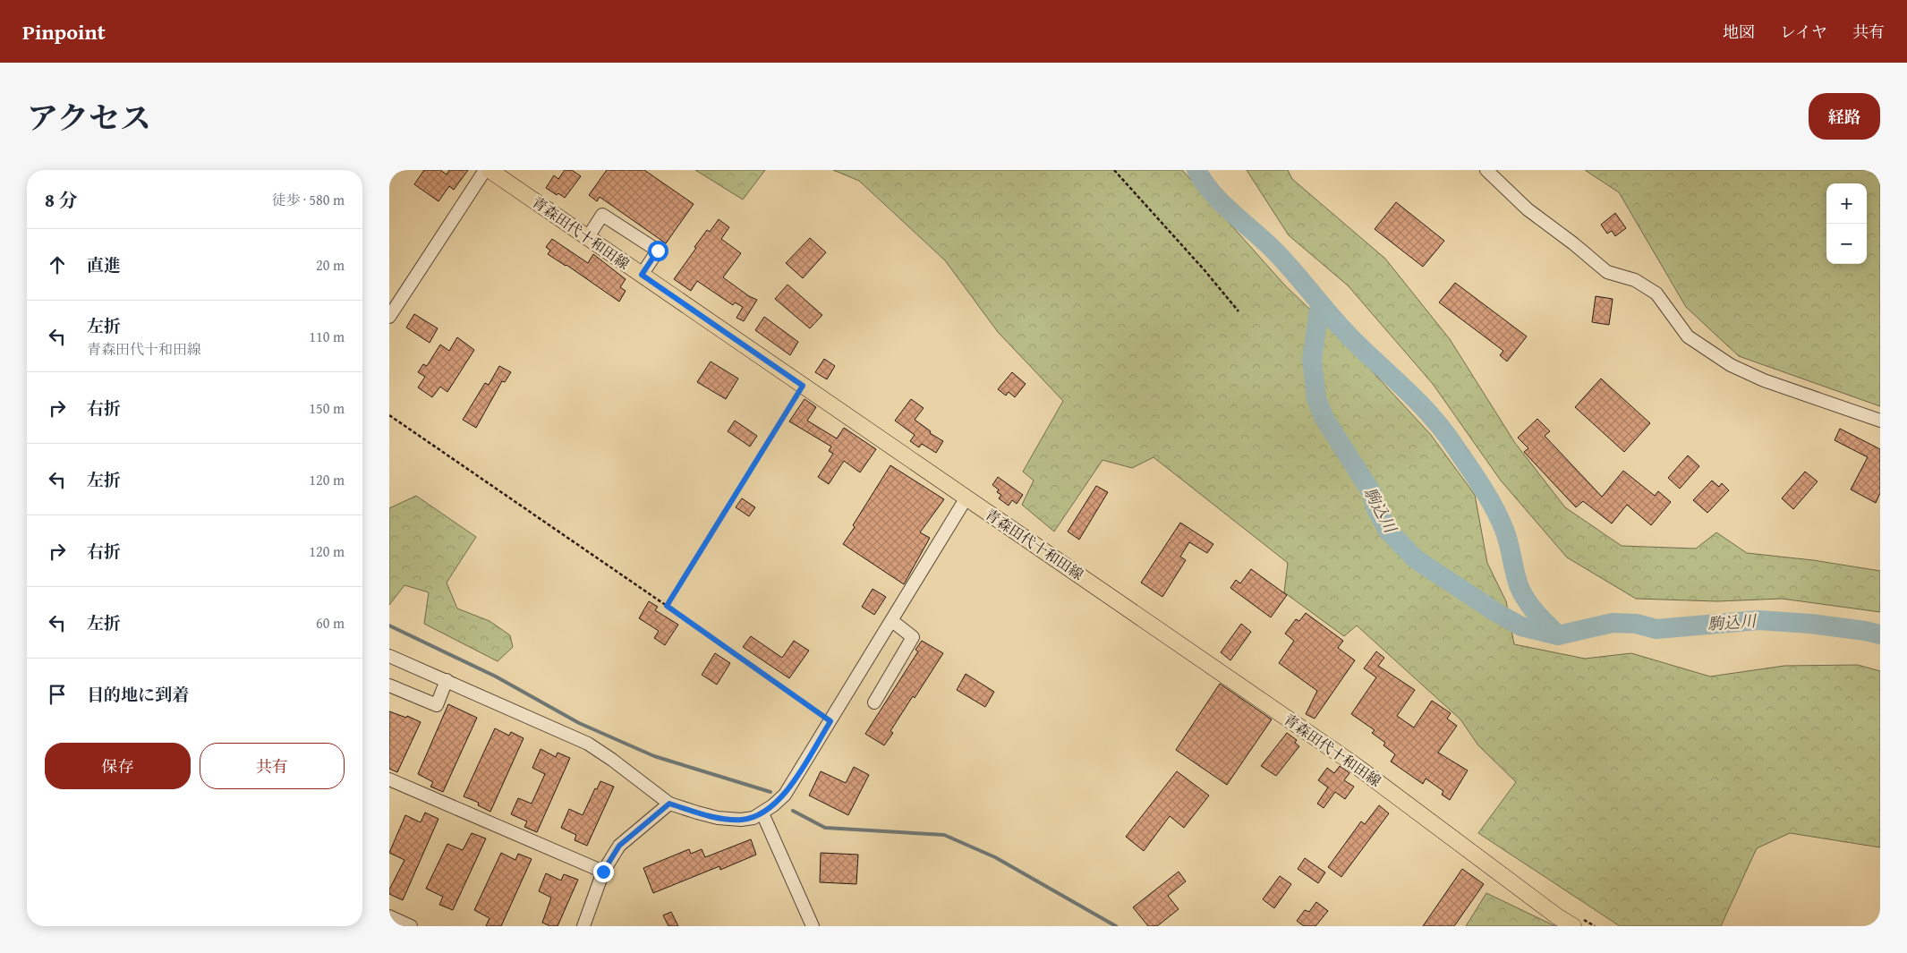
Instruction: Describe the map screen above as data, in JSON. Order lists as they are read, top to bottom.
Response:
{
  "streets": {
    "main road": ["青森田代十和田線"]
  },
  "water": ["駒込川"],
  "page": {
    "header": "Pinpoint",
    "nav": ["地図", "レイヤ", "共有"],
    "title": "アクセス",
    "buttons": [
      "経路",
      ["保存", "共有"]
    ],
    "heading": ["8 分", "徒歩 · 580 m"],
    "map_buttons": ["+", "−"],
    "list": [
      ["直進", "20 m"],
      ["左折", "青森田代十和田線", "110 m"],
      ["右折", "150 m"],
      ["左折", "120 m"],
      ["右折", "120 m"],
      ["左折", "60 m"],
      "目的地に到着"
    ]
  }
}
